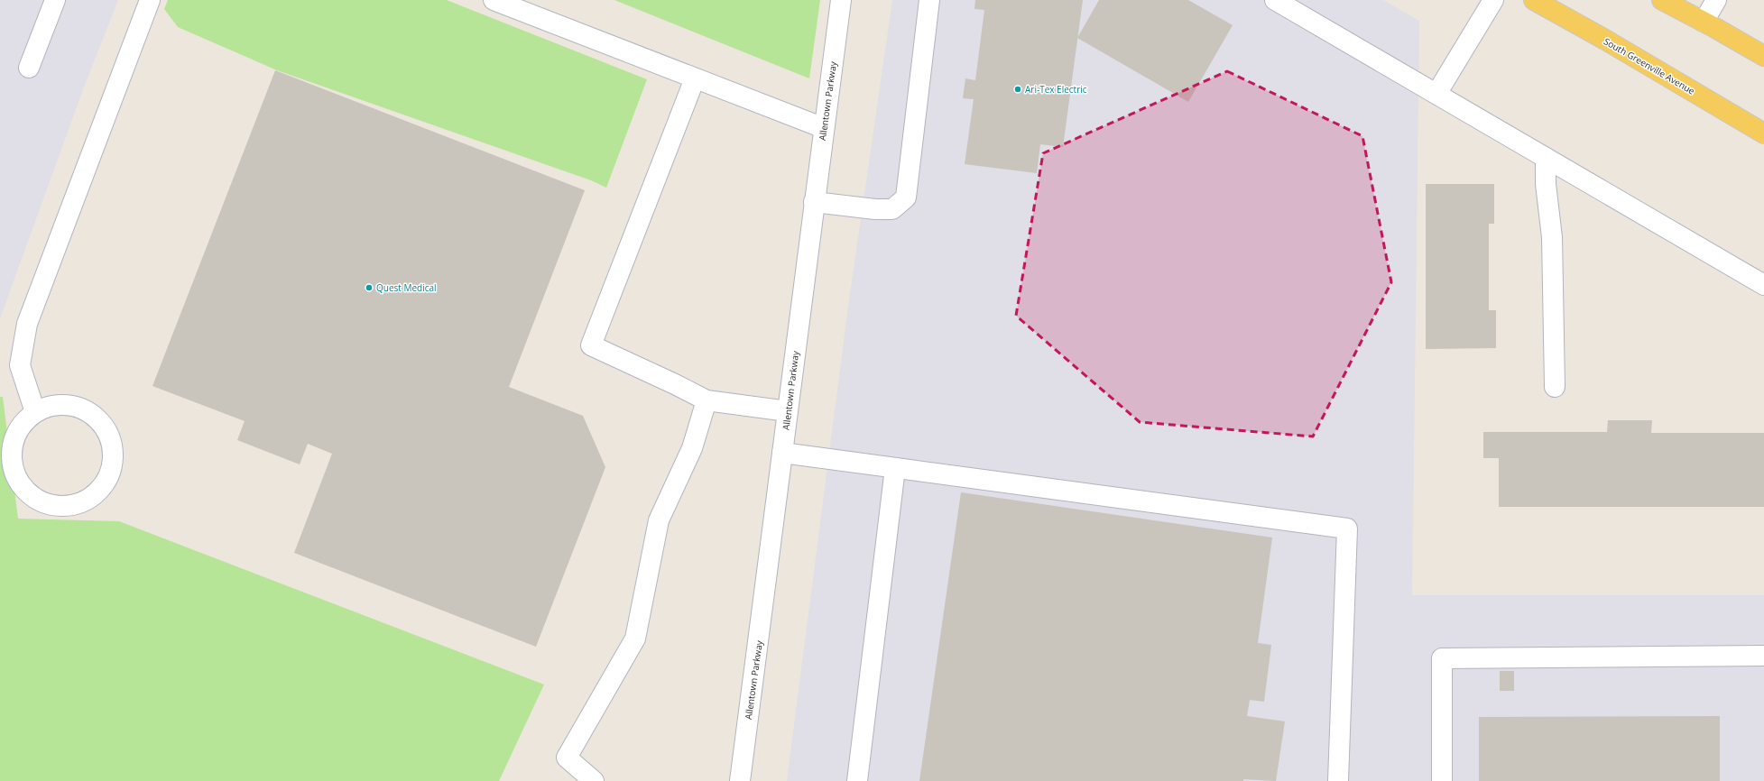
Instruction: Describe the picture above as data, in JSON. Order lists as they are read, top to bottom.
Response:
{
  "streets": {
    "main road": ["South Greenville Avenue"],
    "street": ["Allentown Parkway"]
  },
  "places": ["Ari-Tex Electric", "Quest Medical"]
}
